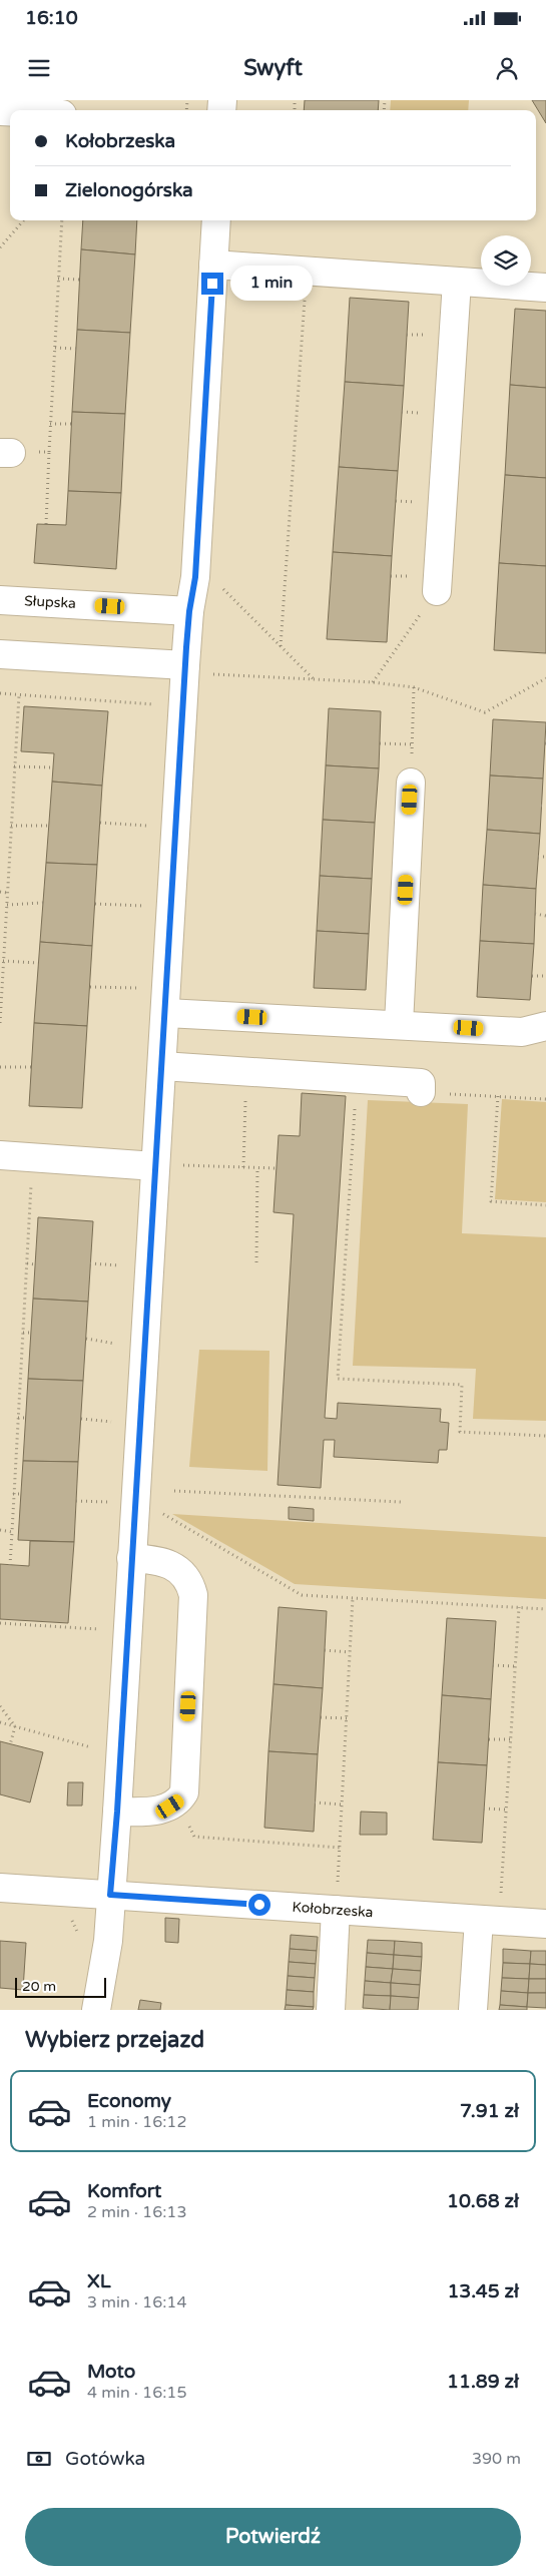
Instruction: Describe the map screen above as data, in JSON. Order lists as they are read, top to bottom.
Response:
{
  "streets": {
    "street": ["Słupska", "Kołobrzeska"]
  },
  "scale_bar": "20 m",
  "page": {
    "status": "16:10",
    "header": "Swyft",
    "banner": ["Kołobrzeska", "Zielonogórska"],
    "bubble": "1 min",
    "scale": "20 m",
    "heading": "Wybierz przejazd",
    "list": [
      {
        "name": "Economy",
        "note": "1 min · 16:12",
        "value": "7.91 zł"
      },
      {
        "name": "Komfort",
        "note": "2 min · 16:13",
        "value": "10.68 zł"
      },
      {
        "name": "XL",
        "note": "3 min · 16:14",
        "value": "13.45 zł"
      },
      {
        "name": "Moto",
        "note": "4 min · 16:15",
        "value": "11.89 zł"
      }
    ],
    "pay": ["Gotówka", "390 m"],
    "buttons": "Potwierdź"
  }
}
